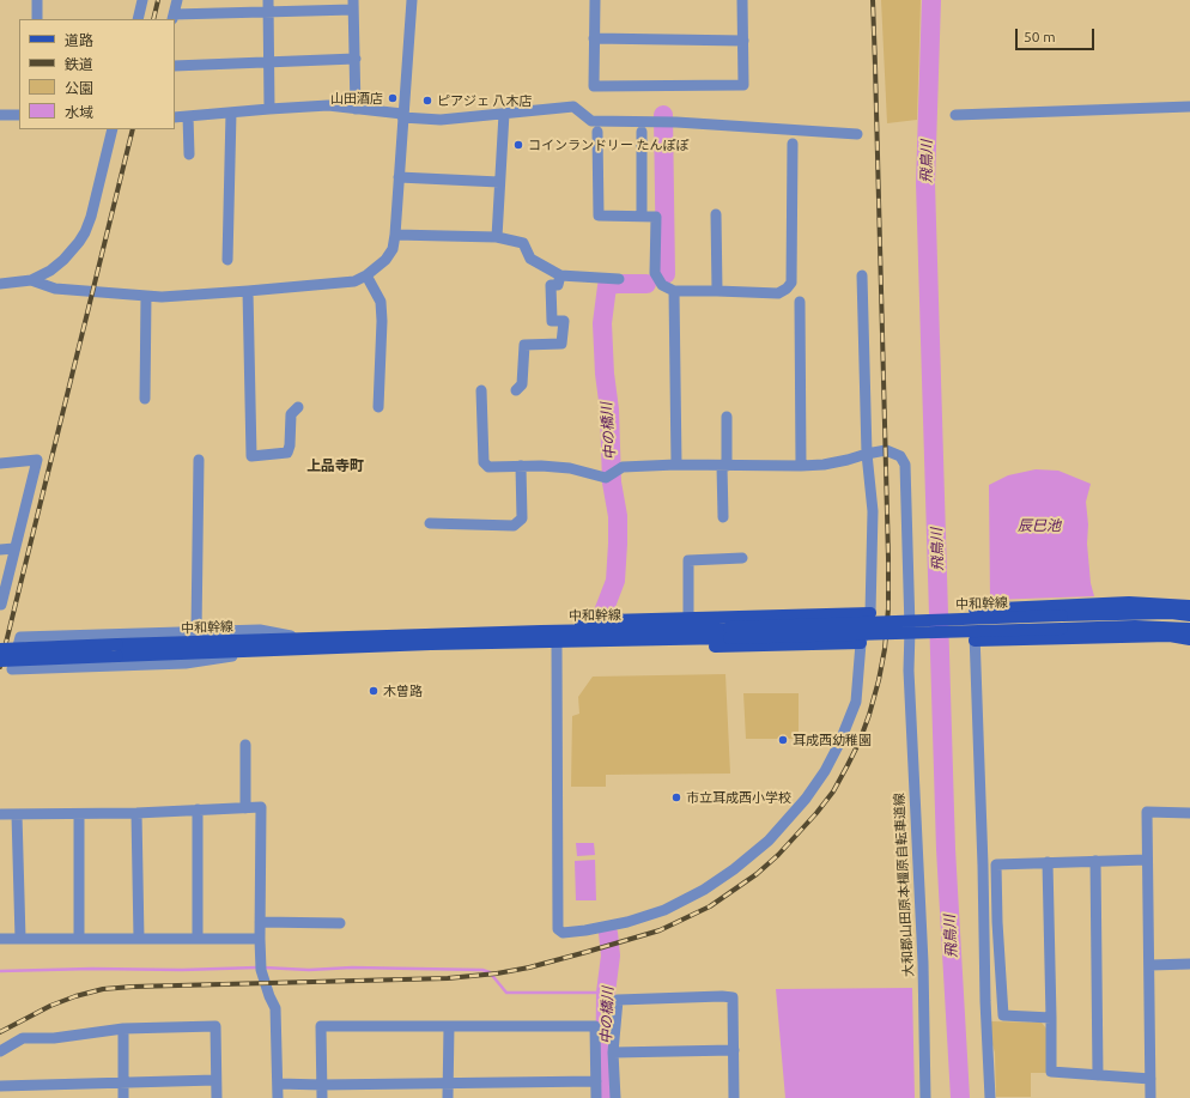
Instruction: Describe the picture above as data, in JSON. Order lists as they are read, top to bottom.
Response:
{
  "streets": {
    "main road": ["中和幹線"],
    "street": ["大和郡山田原本橿原自転車道線"]
  },
  "districts": ["上品寺町"],
  "water": ["飛鳥川", "中の橋川", "辰巳池"],
  "places": [
    "山田酒店",
    "ピアジェ 八木店",
    "コインランドリー たんぽぽ",
    "木曽路",
    "耳成西幼稚園",
    "市立耳成西小学校"
  ],
  "legend": [
    "道路",
    "鉄道",
    "公園",
    "水域"
  ],
  "scale_bar": "50 m"
}
